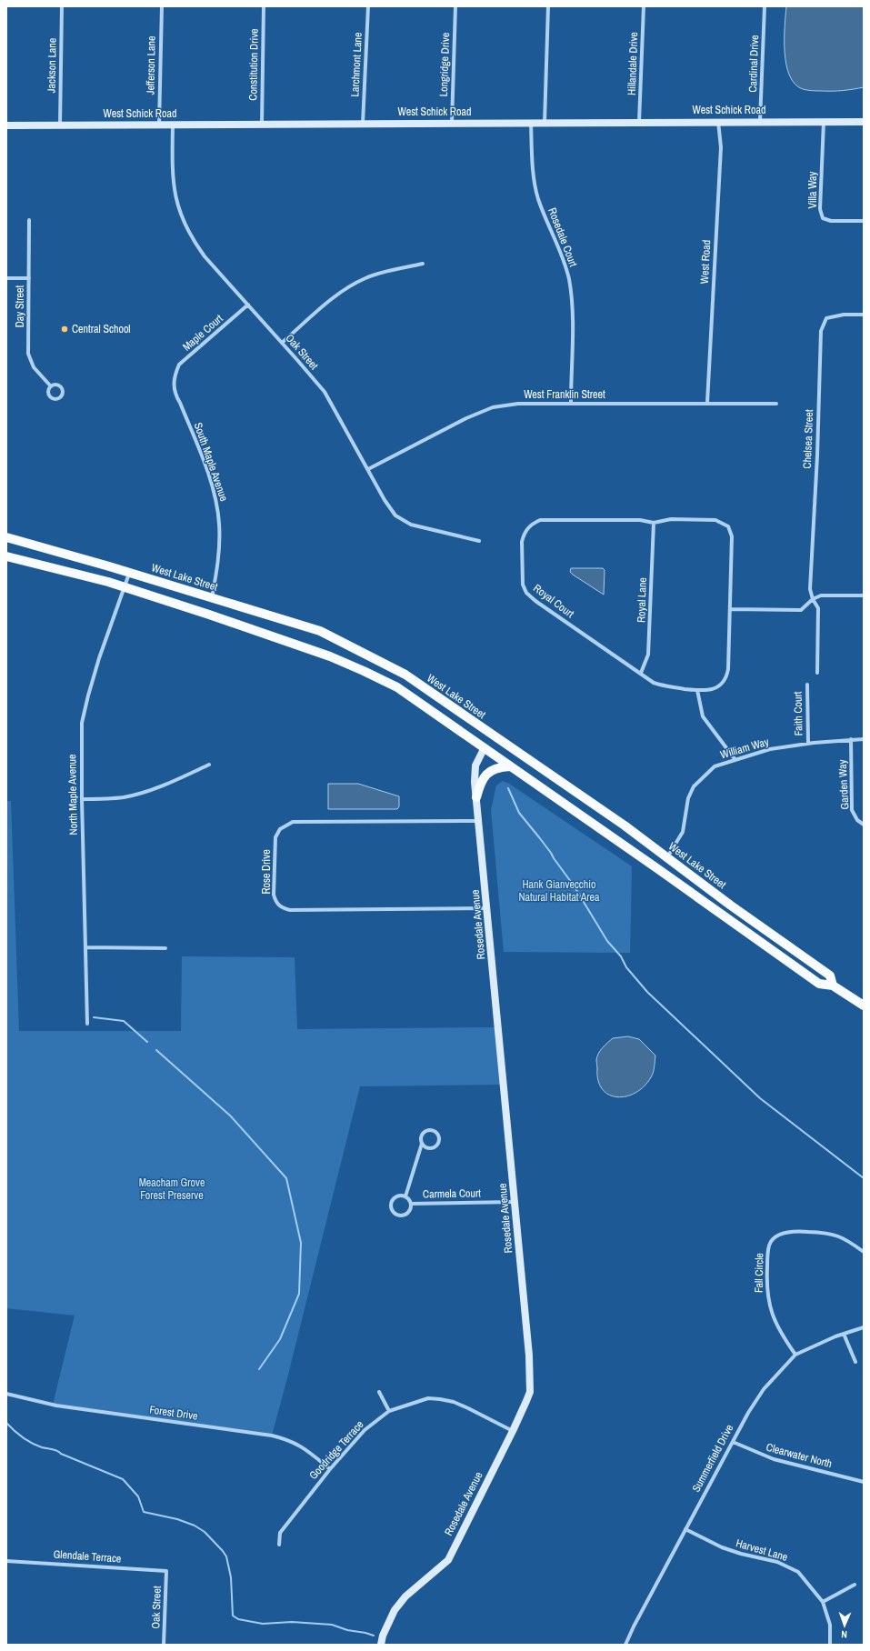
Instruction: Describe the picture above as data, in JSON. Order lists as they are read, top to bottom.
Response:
{
  "streets": {
    "main road": ["West Lake Street"],
    "street": [
      "Hillandale Drive",
      "Cardinal Drive",
      "Constitution Drive",
      "Larchmont Lane",
      "Longridge Drive",
      "Jackson Lane",
      "Jefferson Lane",
      "West Schick Road",
      "Villa Way",
      "Rosedale Court",
      "West Road",
      "Day Street",
      "Maple Court",
      "Oak Street",
      "West Franklin Street",
      "Chelsea Street",
      "South Maple Avenue",
      "Royal Lane",
      "Royal Court",
      "Faith Court",
      "William Way",
      "Garden Way",
      "North Maple Avenue",
      "Rose Drive",
      "Rosedale Avenue",
      "Carmela Court",
      "Fall Circle",
      "Forest Drive",
      "Goodridge Terrace",
      "Clearwater North",
      "Summerfield Drive",
      "Harvest Lane",
      "Glendale Terrace"
    ]
  },
  "crossings": [
    ["Hillandale Drive", "West Schick Road"],
    ["Cardinal Drive", "West Schick Road"],
    ["Constitution Drive", "West Schick Road"],
    ["Larchmont Lane", "West Schick Road"],
    ["Longridge Drive", "West Schick Road"],
    ["Jackson Lane", "West Schick Road"],
    ["Jefferson Lane", "West Schick Road"],
    ["West Schick Road", "Villa Way"],
    ["West Schick Road", "Rosedale Court"],
    ["West Schick Road", "West Road"],
    ["West Schick Road", "Oak Street"],
    ["Rosedale Court", "West Franklin Street"],
    ["West Road", "West Franklin Street"],
    ["Maple Court", "Oak Street"],
    ["Maple Court", "South Maple Avenue"],
    ["Oak Street", "West Franklin Street"],
    ["Oak Street", "Glendale Terrace"],
    ["South Maple Avenue", "West Lake Street"],
    ["West Lake Street", "William Way"],
    ["West Lake Street", "North Maple Avenue"],
    ["West Lake Street", "Rosedale Avenue"],
    ["Royal Lane", "Royal Court"],
    ["Faith Court", "William Way"],
    ["William Way", "Garden Way"],
    ["Rose Drive", "Rosedale Avenue"],
    ["Rosedale Avenue", "Carmela Court"],
    ["Rosedale Avenue", "Goodridge Terrace"],
    ["Fall Circle", "Summerfield Drive"],
    ["Forest Drive", "Goodridge Terrace"],
    ["Clearwater North", "Summerfield Drive"],
    ["Summerfield Drive", "Harvest Lane"]
  ],
  "parks": ["Hank Gianvecchio Natural Habitat Area", "Meacham Grove Forest Preserve"],
  "places": ["Central School"],
  "north": "bottom"
}
